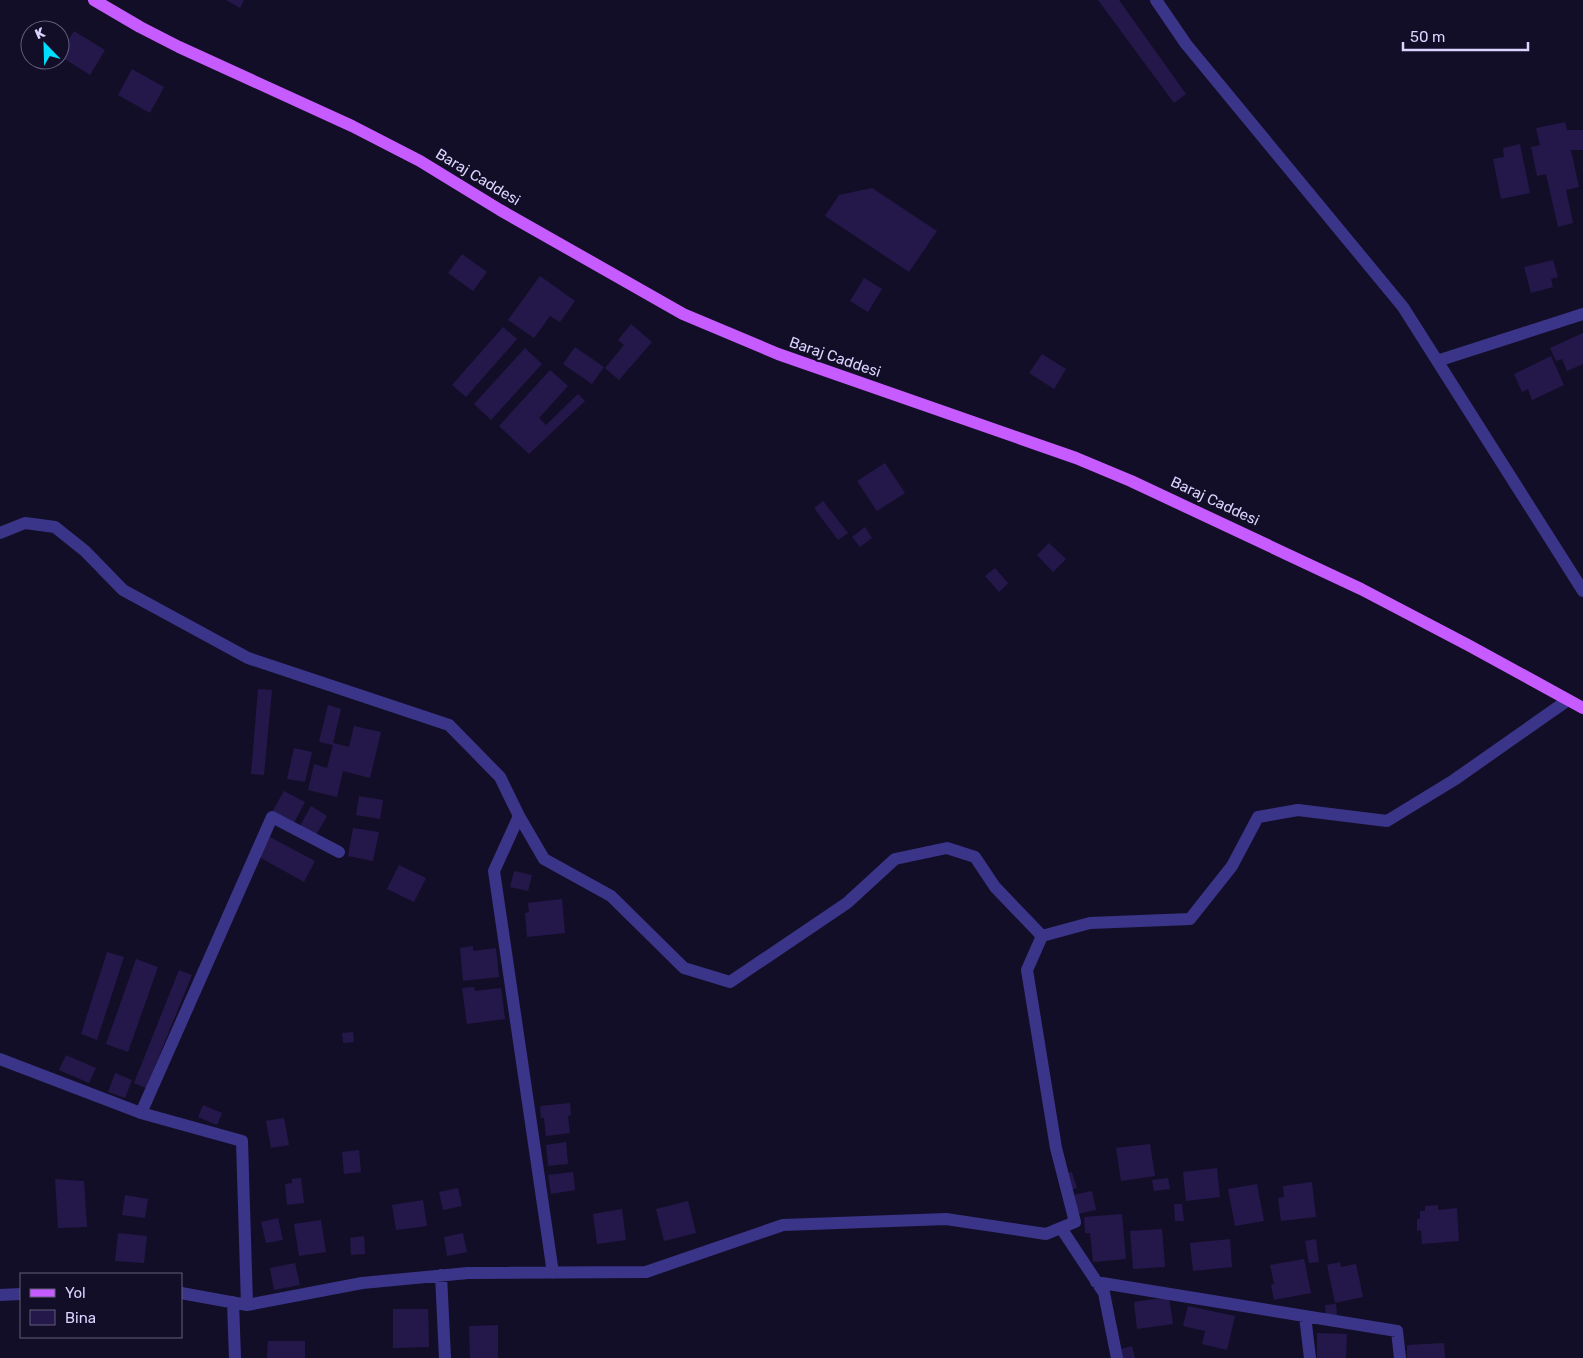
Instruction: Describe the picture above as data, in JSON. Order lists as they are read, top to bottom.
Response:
{
  "streets": {
    "main road": ["Baraj Caddesi"]
  },
  "legend": ["Yol", "Bina"],
  "scale_bar": "50 m",
  "north": "top left"
}
